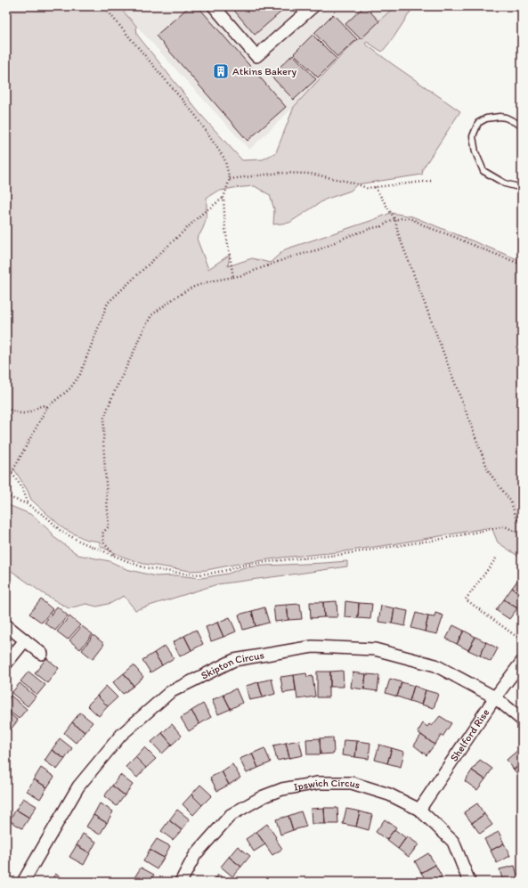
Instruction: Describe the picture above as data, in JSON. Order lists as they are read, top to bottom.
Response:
{
  "streets": {
    "street": ["Skipton Circus", "Shelford Rise", "Ipswich Circus"]
  },
  "crossings": [
    ["Skipton Circus", "Shelford Rise"],
    ["Shelford Rise", "Ipswich Circus"]
  ],
  "places": {
    "building": ["Atkins Bakery"]
  }
}
